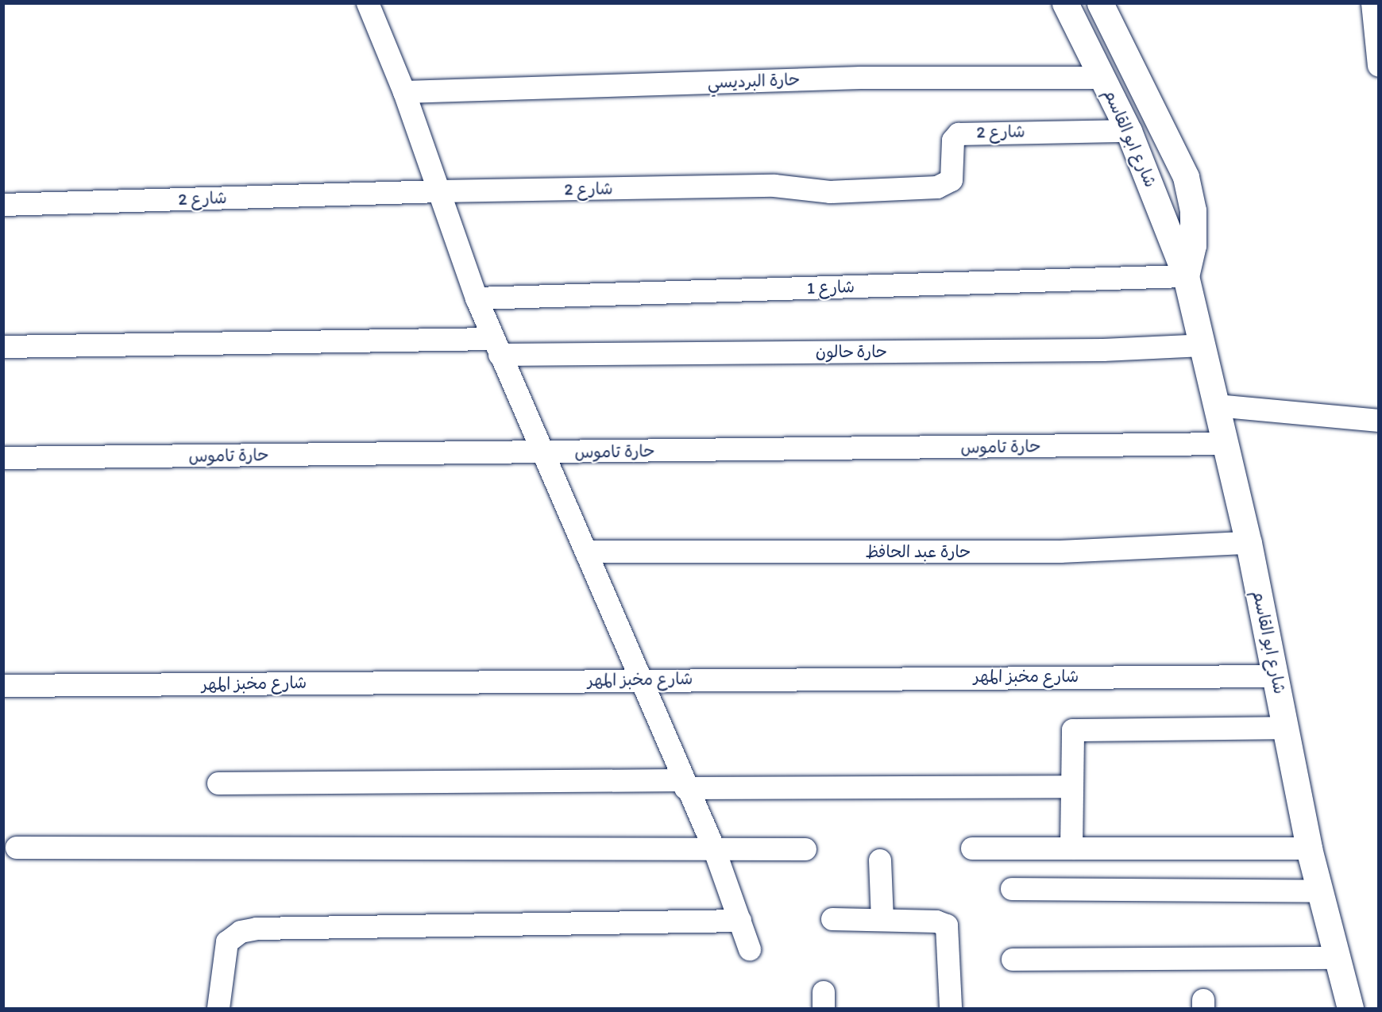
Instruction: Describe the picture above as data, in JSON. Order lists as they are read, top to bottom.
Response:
{
  "streets": {
    "street": [
      "حارة البرديسي",
      "شارع 2",
      "شارع ابو القاسم",
      "شارع 1",
      "حارة حالون",
      "حارة تاموس",
      "حارة عبد الحافظ",
      "شارع مخبز المهر"
    ]
  },
  "crossings": [
    ["حارة البرديسي", "شارع ابو القاسم"],
    ["شارع 2", "شارع ابو القاسم"],
    ["شارع ابو القاسم", "شارع 1"],
    ["شارع ابو القاسم", "حارة حالون"],
    ["شارع ابو القاسم", "حارة تاموس"],
    ["شارع ابو القاسم", "حارة عبد الحافظ"],
    ["شارع ابو القاسم", "شارع مخبز المهر"]
  ]
}
